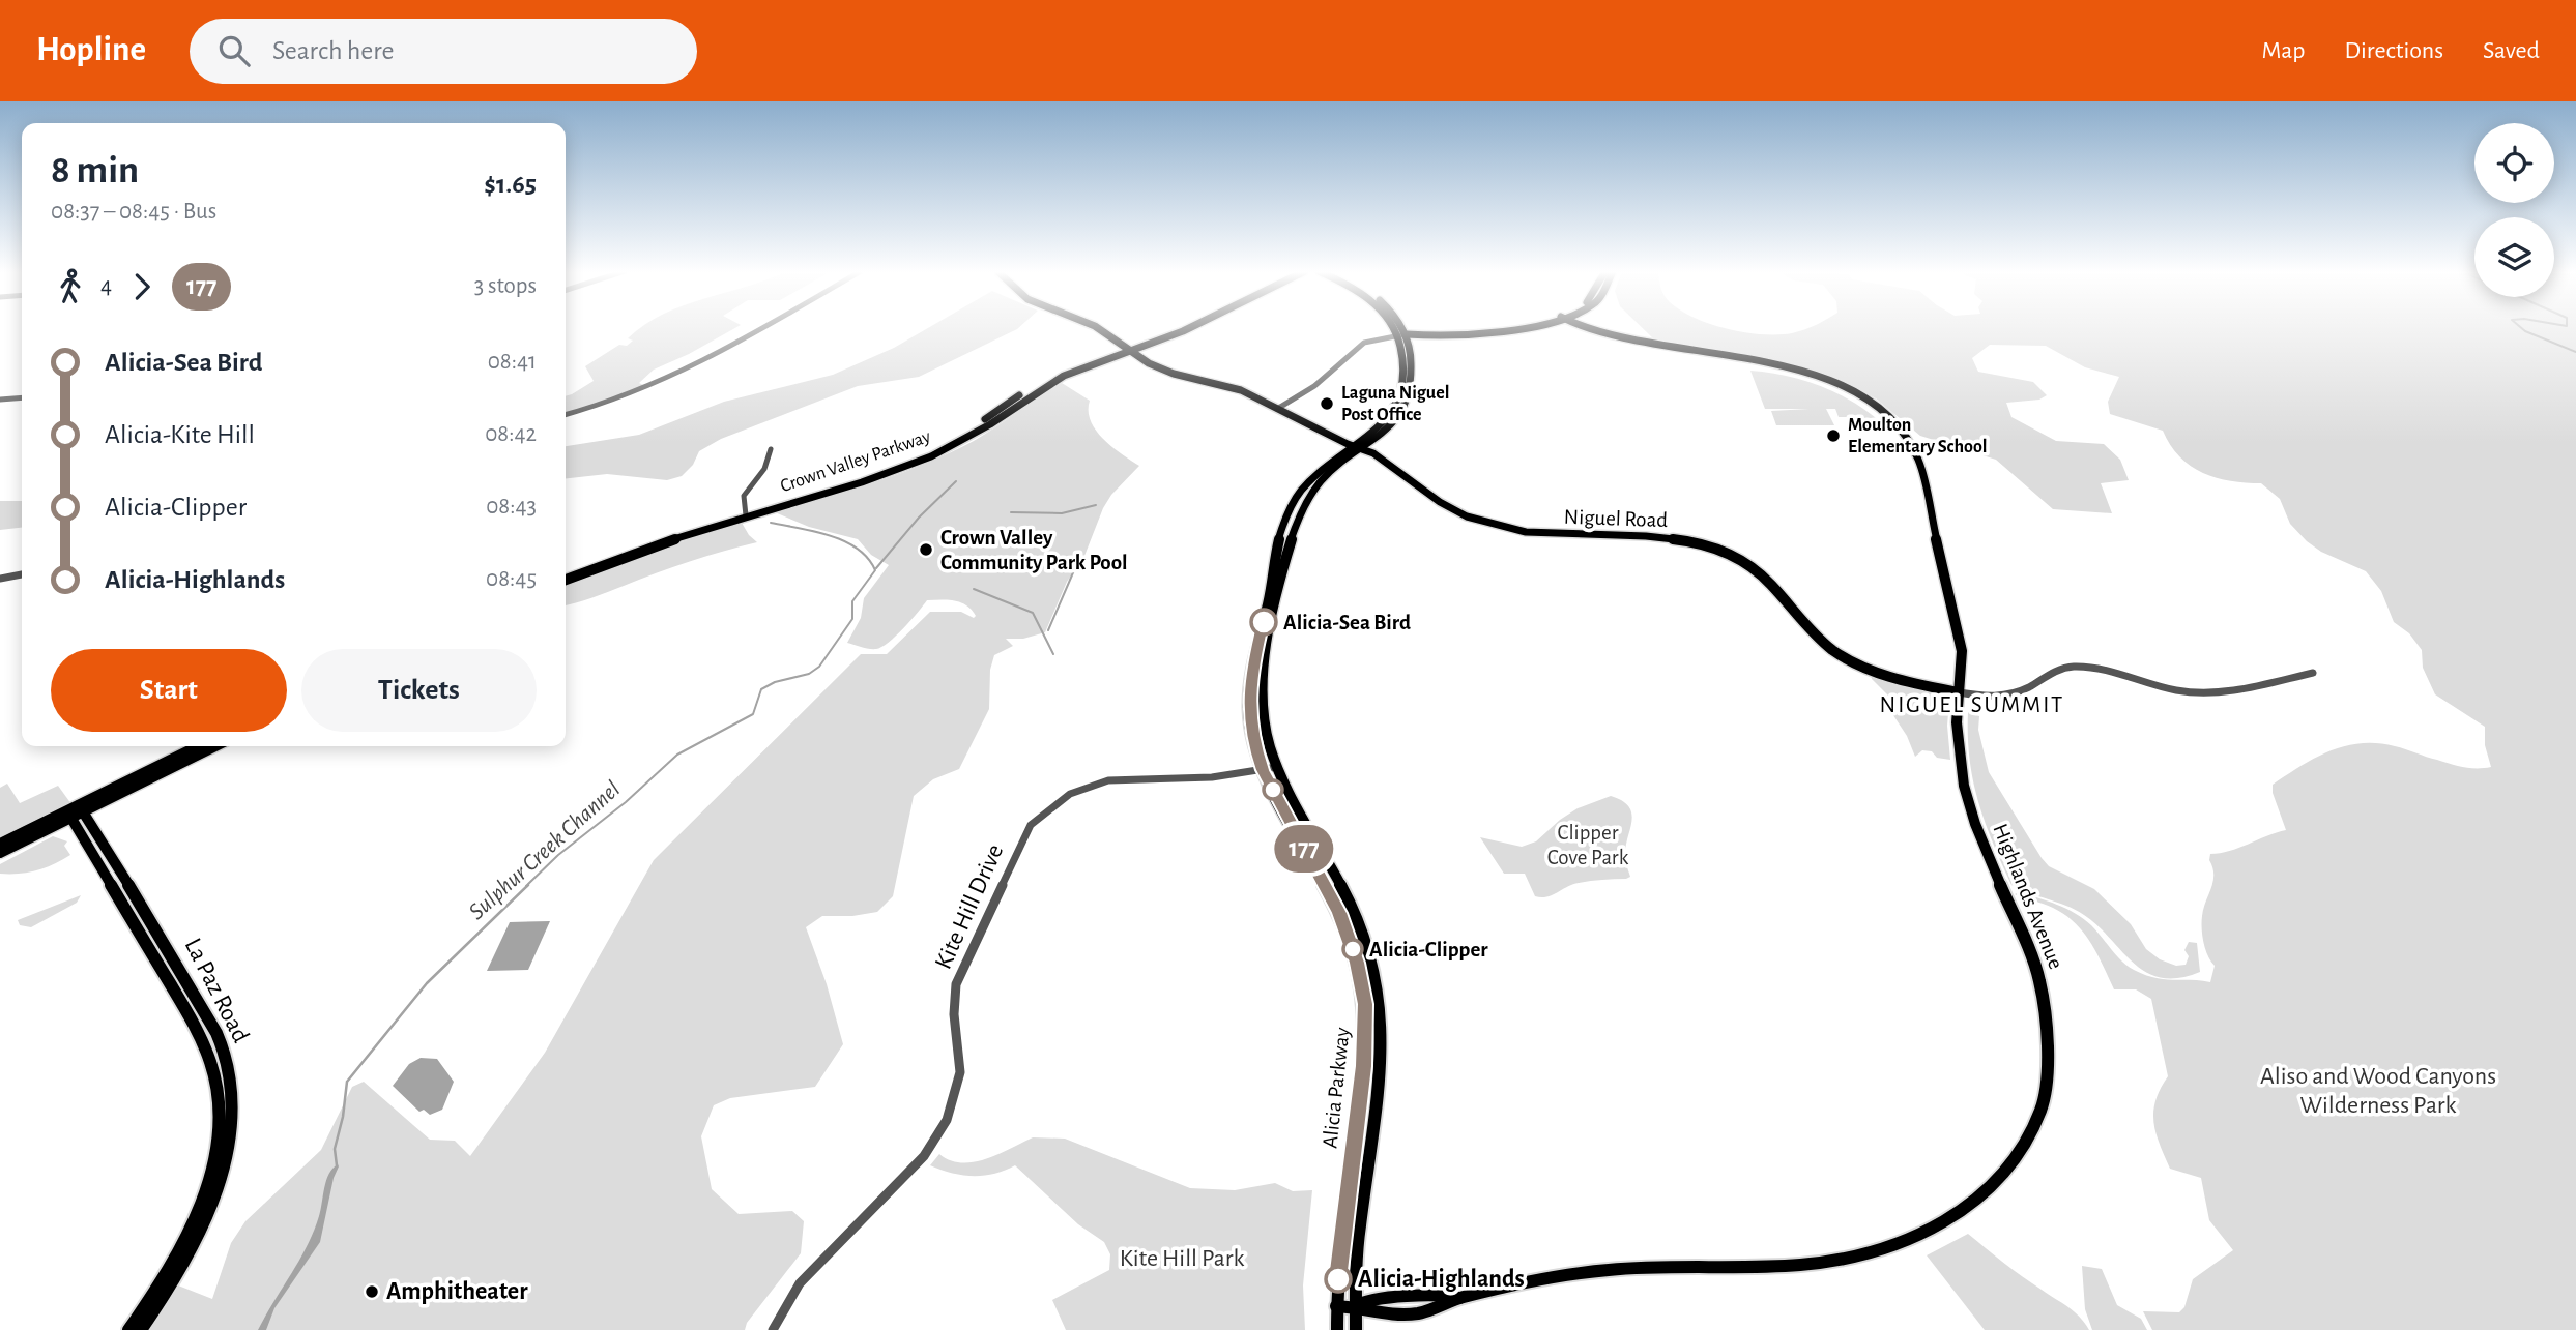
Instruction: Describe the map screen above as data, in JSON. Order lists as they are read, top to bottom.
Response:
{
  "streets": {
    "main road": [
      "Crown Valley Parkway",
      "Niguel Road",
      "Highlands Avenue",
      "La Paz Road",
      "Alicia Parkway"
    ],
    "street": ["Kite Hill Drive"]
  },
  "crossings": [
    ["Crown Valley Parkway", "Niguel Road"],
    ["Niguel Road", "Highlands Avenue"],
    ["Niguel Road", "Alicia Parkway"],
    ["Highlands Avenue", "Alicia Parkway"],
    ["Kite Hill Drive", "Alicia Parkway"]
  ],
  "districts": ["NIGUEL SUMMIT"],
  "water": ["Sulphur Creek Channel"],
  "parks": ["Clipper Cove Park", "Aliso and Wood Canyons Wilderness Park", "Kite Hill Park"],
  "places": [
    "Laguna Niguel Post Office",
    "Moulton Elementary School",
    "Crown Valley Community Park Pool",
    "Alicia-Sea Bird",
    "Alicia-Clipper",
    "Alicia-Highlands",
    "Amphitheater"
  ],
  "lines": ["bus line 177"],
  "page": {
    "header": "Hopline",
    "search": "Search here",
    "nav": ["Map", "Directions", "Saved"],
    "on_map": "177",
    "heading": ["8 min", "08:37 – 08:45 · Bus", "$1.65"],
    "legs": ["4", "177", "3 stops"],
    "list": [
      {
        "name": "Alicia-Sea Bird",
        "value": "08:41"
      },
      {
        "name": "Alicia-Kite Hill",
        "value": "08:42"
      },
      {
        "name": "Alicia-Clipper",
        "value": "08:43"
      },
      {
        "name": "Alicia-Highlands",
        "value": "08:45"
      }
    ],
    "buttons": ["Start", "Tickets"]
  }
}
